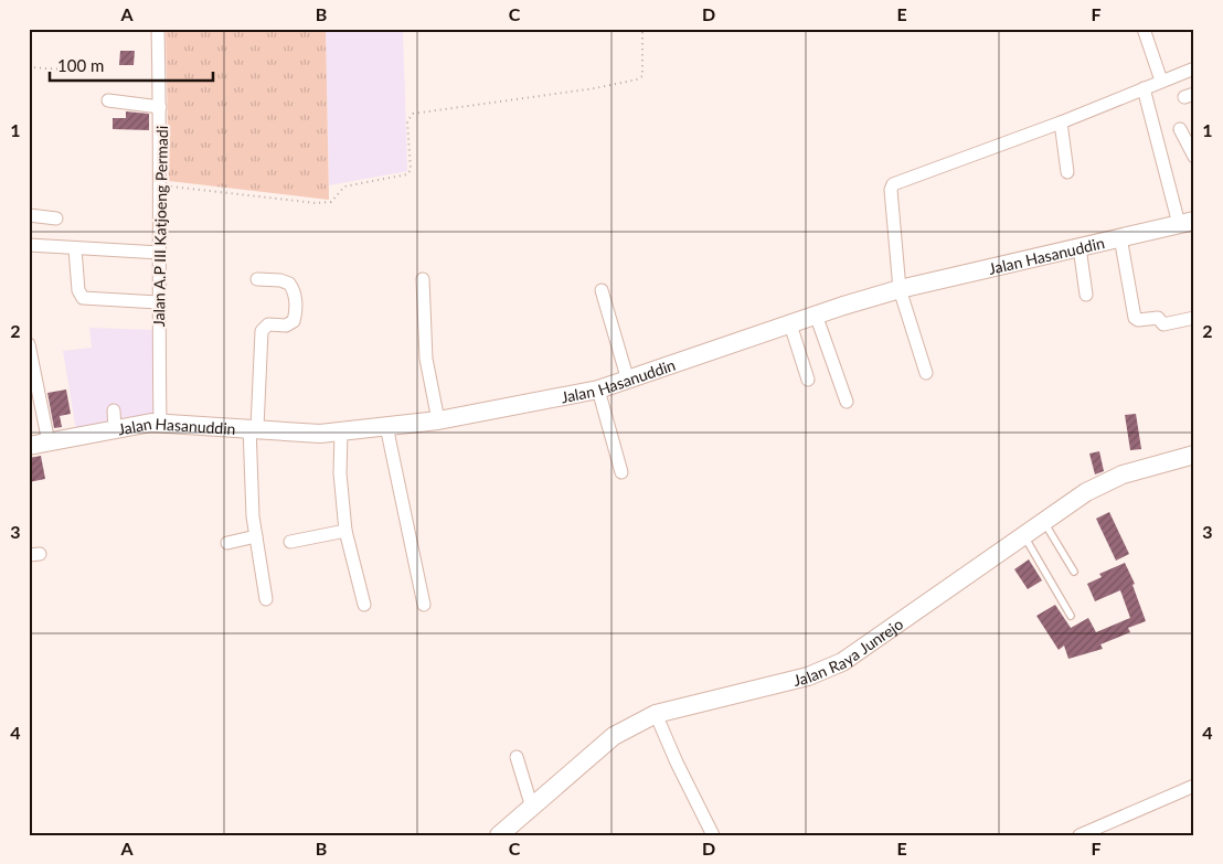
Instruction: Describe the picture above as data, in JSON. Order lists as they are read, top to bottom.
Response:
{
  "streets": {
    "main road": ["Jalan Hasanuddin", "Jalan Raya Junrejo"],
    "street": ["Jalan A.P III Katjoeng Permadi"]
  },
  "crossings": [
    ["Jalan A.P III Katjoeng Permadi", "Jalan Hasanuddin"]
  ],
  "scale_bar": "100 m",
  "grid": {
    "columns": [
      "A",
      "B",
      "C",
      "D",
      "E",
      "F"
    ],
    "rows": [
      "1",
      "2",
      "3",
      "4"
    ]
  }
}
